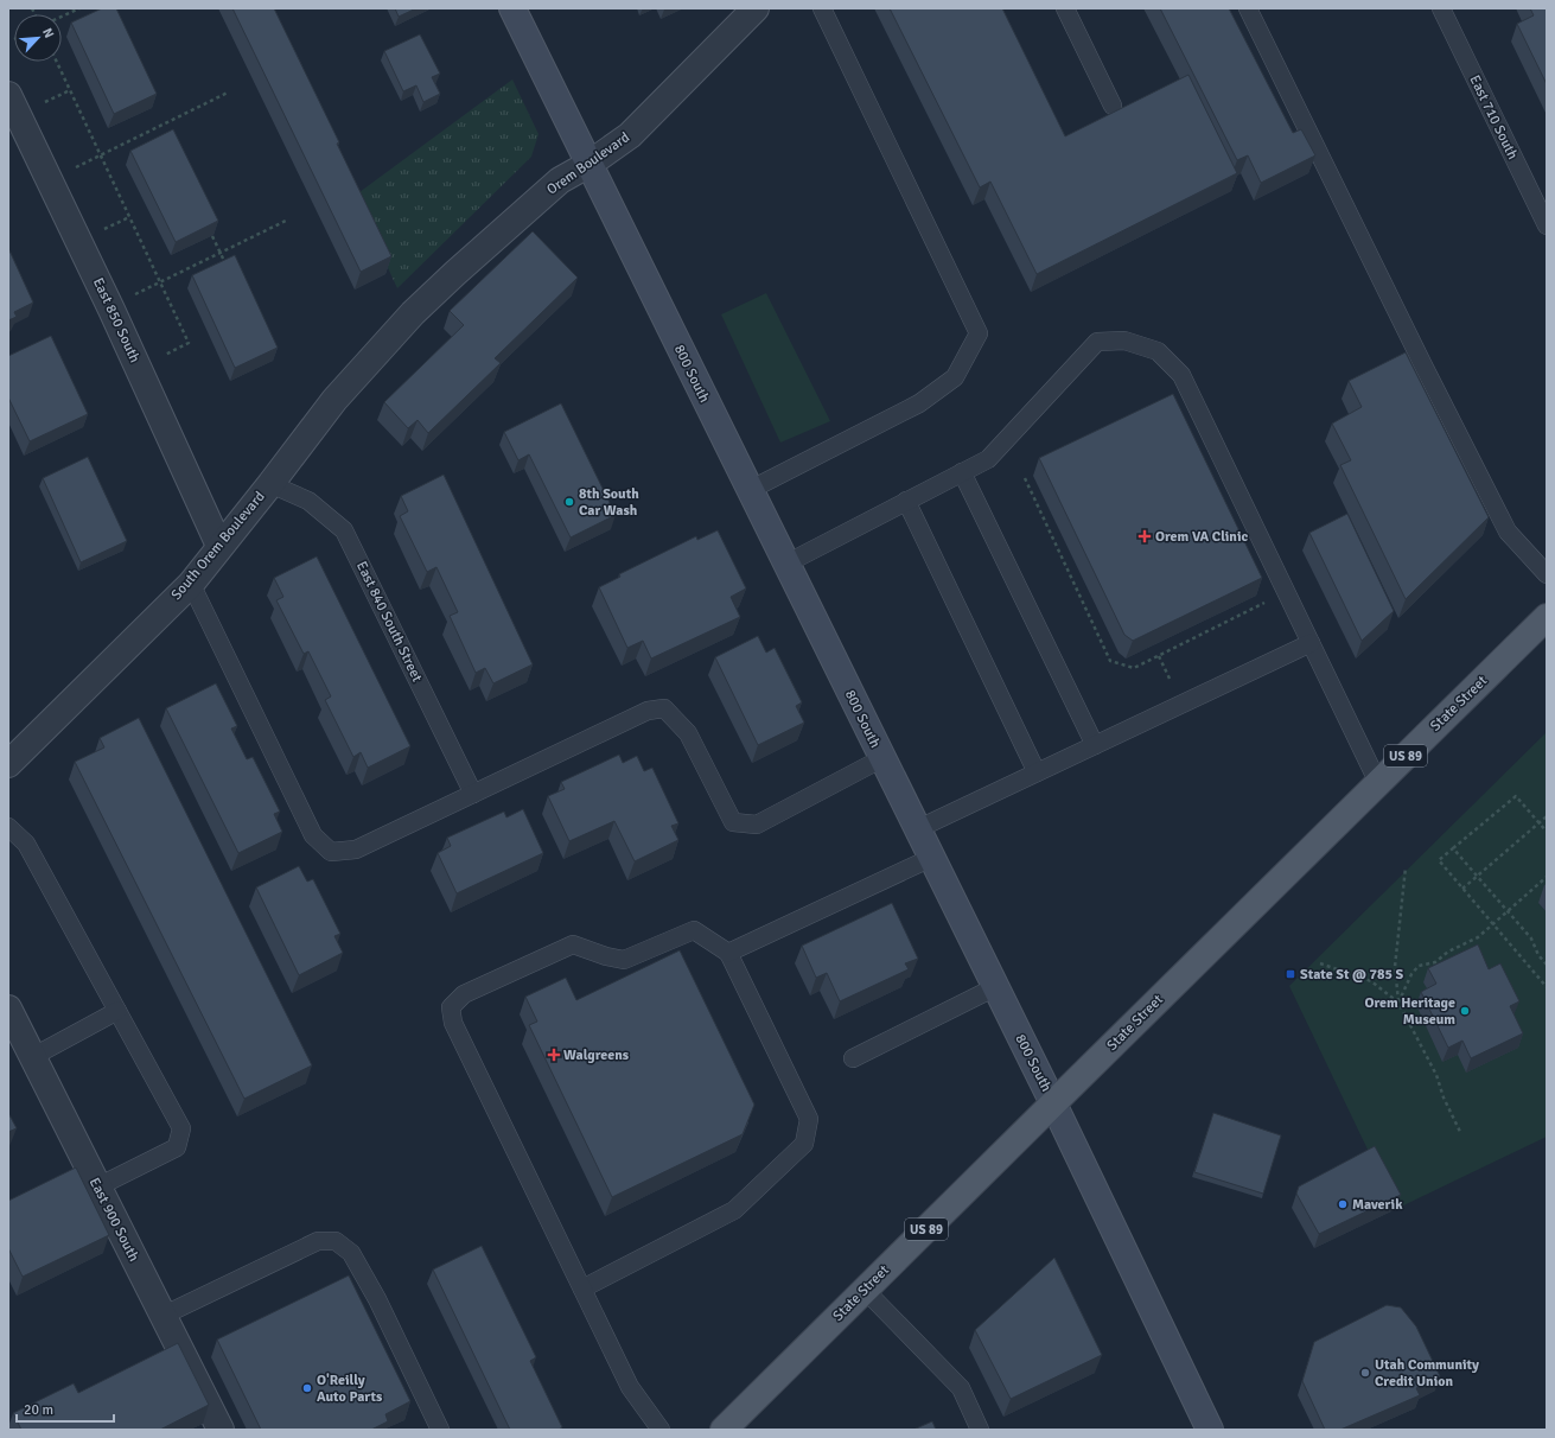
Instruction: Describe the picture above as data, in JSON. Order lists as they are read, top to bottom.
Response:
{
  "streets": {
    "main road": ["800 South", "State Street", "US 89"],
    "street": [
      "Orem Boulevard",
      "East 850 South",
      "South Orem Boulevard",
      "East 900 South"
    ],
    "lane": ["East 710 South", "East 840 South Street"]
  },
  "crossings": [
    ["Orem Boulevard", "800 South"],
    ["Orem Boulevard", "South Orem Boulevard"],
    ["East 850 South", "South Orem Boulevard"],
    ["800 South", "State Street"],
    ["South Orem Boulevard", "East 840 South Street"]
  ],
  "places": {
    "other": [
      "8th South Car Wash",
      "Orem Heritage Museum",
      "Maverik",
      "Utah Community Credit Union",
      "O'Reilly Auto Parts"
    ],
    "health": ["Orem VA Clinic", "Walgreens"],
    "transit": ["State St @ 785 S"]
  },
  "scale_bar": "20 m",
  "north": "top right"
}
